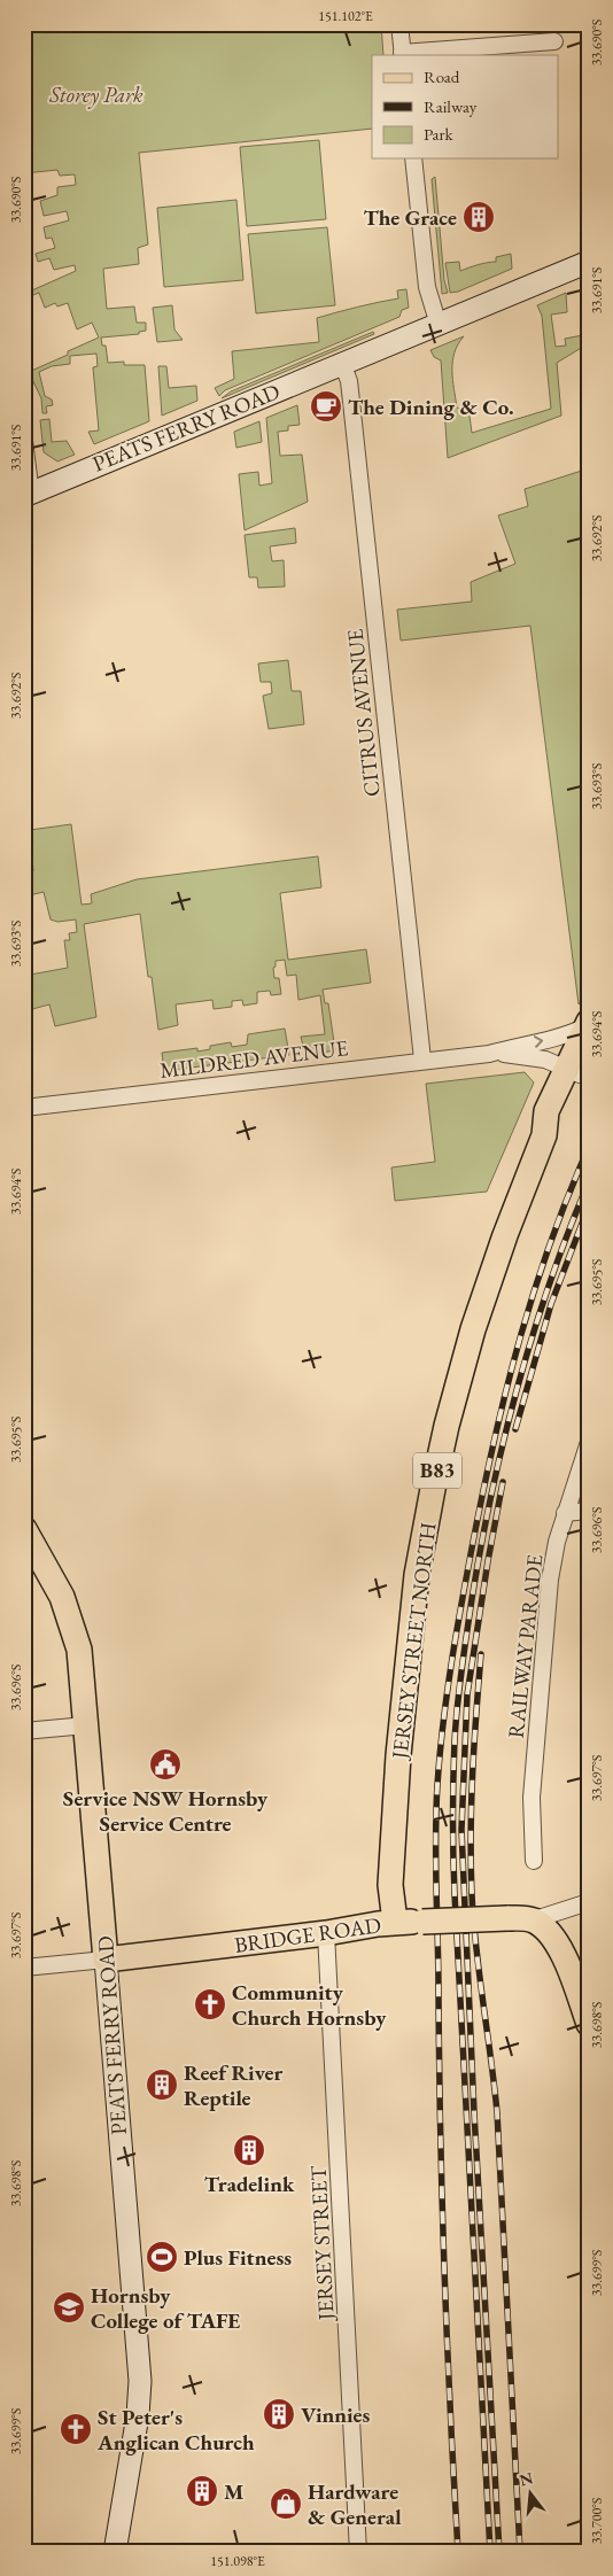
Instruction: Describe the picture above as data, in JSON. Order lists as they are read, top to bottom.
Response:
{
  "streets": {
    "main road": [
      "PEATS FERRY ROAD",
      "B83",
      "JERSEY STREET NORTH",
      "BRIDGE ROAD"
    ],
    "street": [
      "CITRUS AVENUE",
      "MILDRED AVENUE",
      "RAILWAY PARADE",
      "JERSEY STREET"
    ]
  },
  "crossings": [
    ["PEATS FERRY ROAD", "CITRUS AVENUE"],
    ["PEATS FERRY ROAD", "BRIDGE ROAD"],
    ["CITRUS AVENUE", "MILDRED AVENUE"],
    ["MILDRED AVENUE", "JERSEY STREET NORTH"],
    ["JERSEY STREET NORTH", "BRIDGE ROAD"],
    ["BRIDGE ROAD", "JERSEY STREET"]
  ],
  "parks": ["Storey Park"],
  "places": {
    "building": [
      "The Grace",
      "Reef River Reptile",
      "Tradelink",
      "Vinnies",
      "M"
    ],
    "cafe": ["The Dining & Co."],
    "public building": ["Service NSW Hornsby Service Centre"],
    "church": ["Community Church Hornsby", "St Peter's Anglican Church"],
    "sports": ["Plus Fitness"],
    "school or university": ["Hornsby College of TAFE"],
    "shop": ["Hardware & General"]
  },
  "legend": ["Road", "Railway", "Park"],
  "north": "top",
  "coordinates": [
    "151.102°E",
    "33.690°S",
    "33.691°S",
    "33.692°S",
    "33.693°S",
    "33.694°S",
    "33.695°S",
    "33.696°S",
    "33.697°S",
    "33.698°S",
    "33.699°S",
    "33.700°S",
    "151.098°E"
  ]
}
